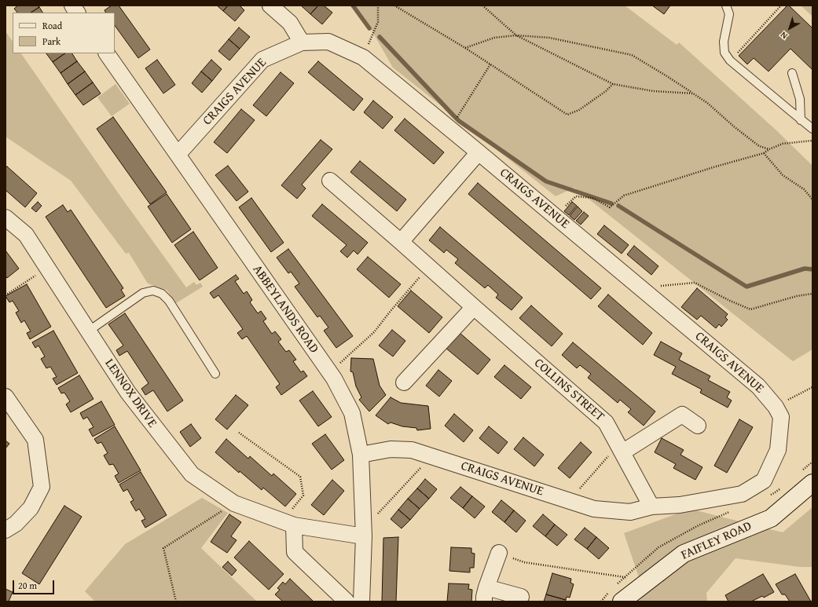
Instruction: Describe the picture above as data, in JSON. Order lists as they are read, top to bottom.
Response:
{
  "streets": {
    "street": [
      "CRAIGS AVENUE",
      "ABBEYLANDS ROAD",
      "COLLINS STREET",
      "LENNOX DRIVE",
      "FAIFLEY ROAD"
    ]
  },
  "crossings": [
    ["CRAIGS AVENUE", "ABBEYLANDS ROAD"],
    ["CRAIGS AVENUE", "COLLINS STREET"],
    ["ABBEYLANDS ROAD", "LENNOX DRIVE"]
  ],
  "legend": ["Road", "Park"],
  "scale_bar": "20 m",
  "north": "bottom left"
}
